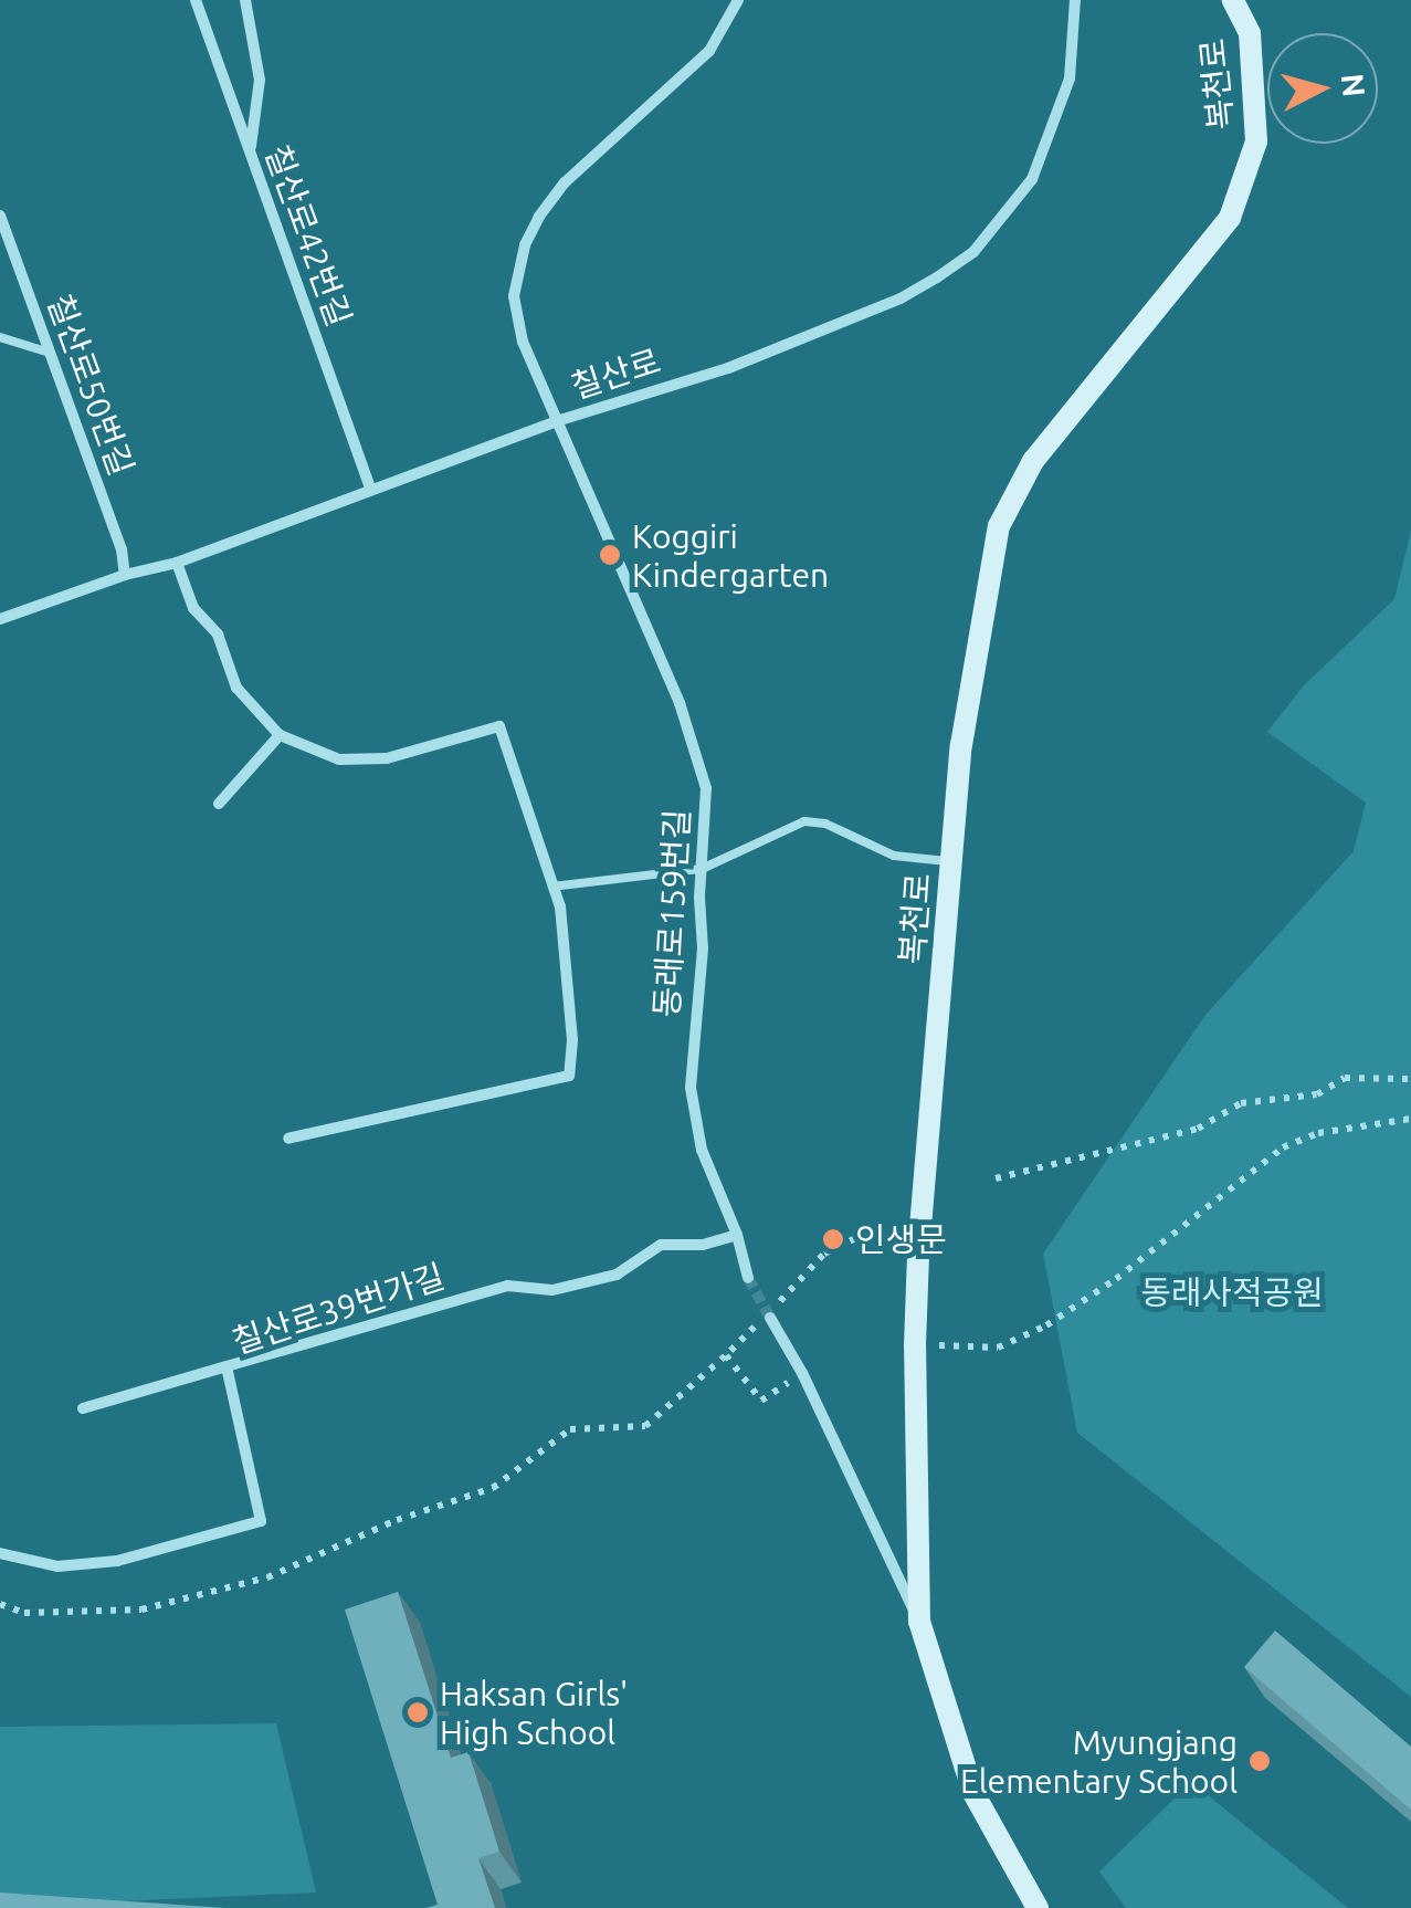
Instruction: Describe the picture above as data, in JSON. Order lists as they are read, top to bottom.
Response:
{
  "streets": {
    "street": [
      "복천로",
      "칠산로42번길",
      "칠산로",
      "칠산로50번길",
      "동래로159번길",
      "칠산로39번가길"
    ]
  },
  "crossings": [
    ["칠산로42번길", "칠산로"],
    ["칠산로", "칠산로50번길"],
    ["칠산로", "동래로159번길"],
    ["동래로159번길", "칠산로39번가길"]
  ],
  "parks": ["동래사적공원"],
  "places": [
    "Koggiri Kindergarten",
    "인생문",
    "Haksan Girls' High School",
    "Myungjang Elementary School"
  ],
  "north": "right"
}
